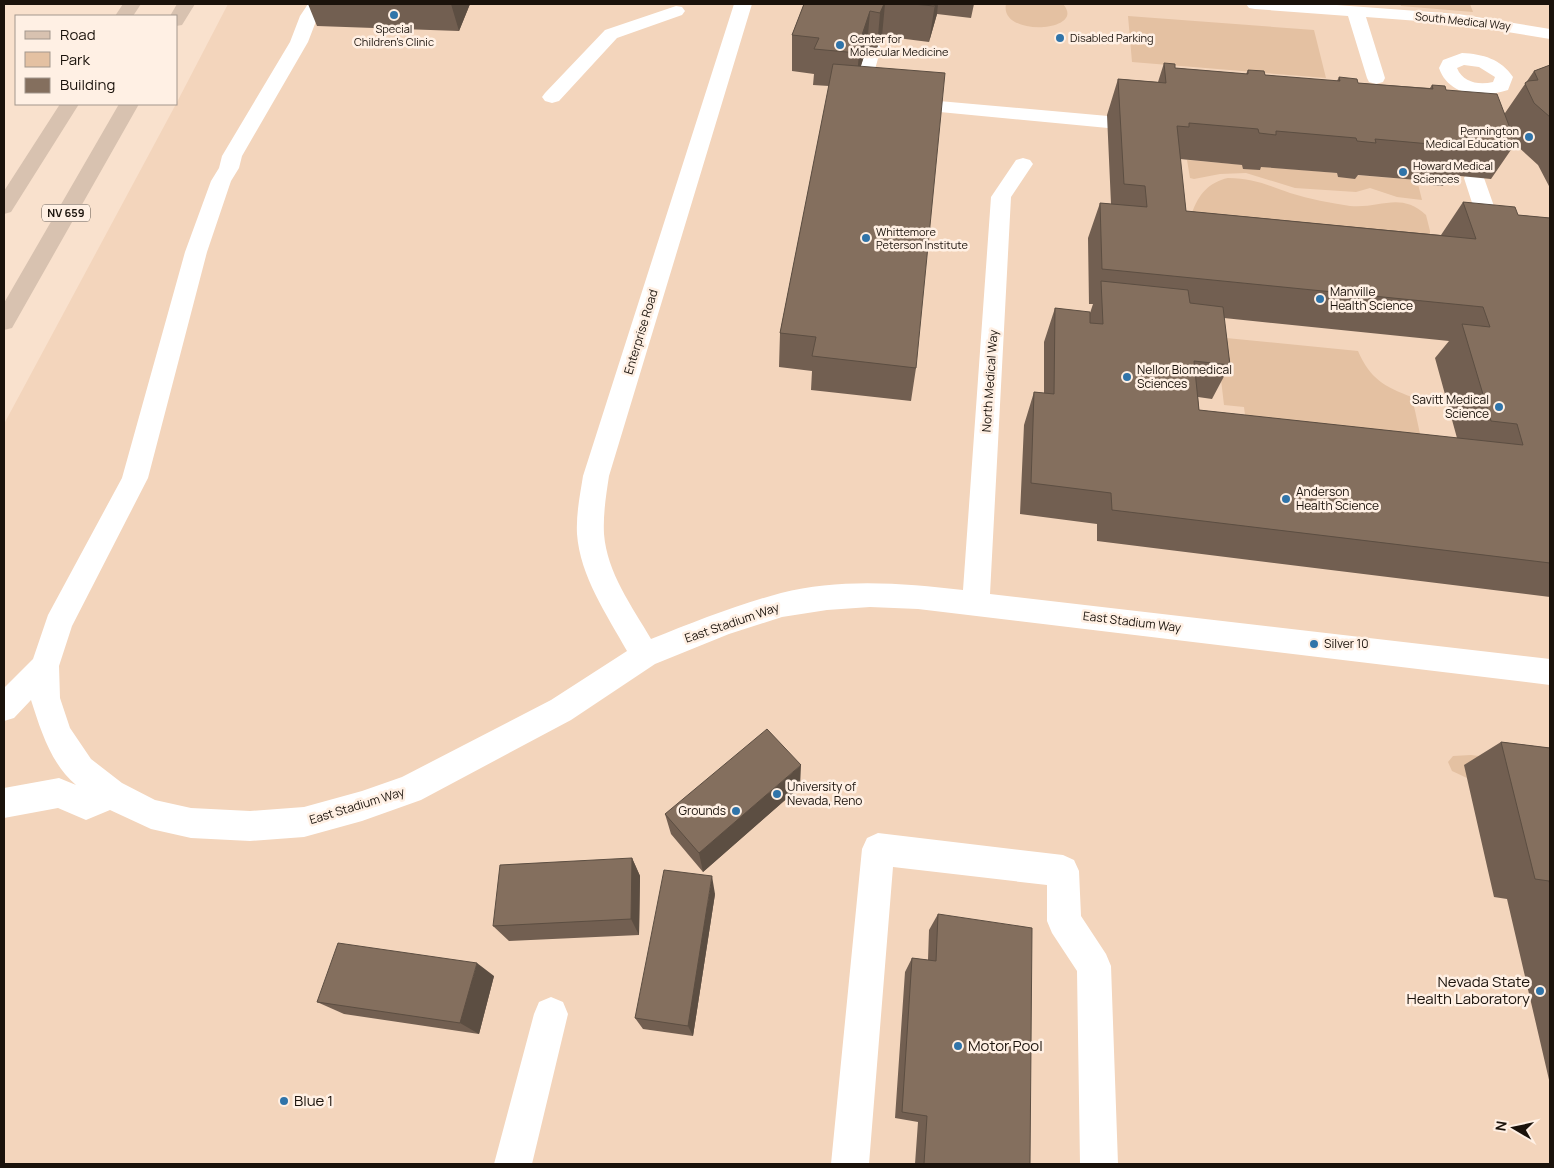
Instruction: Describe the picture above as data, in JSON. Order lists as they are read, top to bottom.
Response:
{
  "streets": {
    "main road": ["NV 659"],
    "street": [
      "South Medical Way",
      "Enterprise Road",
      "North Medical Way",
      "East Stadium Way"
    ]
  },
  "crossings": [
    ["Enterprise Road", "East Stadium Way"],
    ["North Medical Way", "East Stadium Way"]
  ],
  "places": [
    "Special Children's Clinic",
    "Disabled Parking",
    "Center for Molecular Medicine",
    "Pennington Medical Education",
    "Howard Medical Sciences",
    "Whittemore Peterson Institute",
    "Manville Health Science",
    "Nellor Biomedical Sciences",
    "Savitt Medical Science",
    "Anderson Health Science",
    "Silver 10",
    "University of Nevada, Reno",
    "Grounds",
    "Nevada State Health Laboratory",
    "Motor Pool",
    "Blue 1"
  ],
  "legend": ["Road", "Park", "Building"],
  "north": "left"
}
